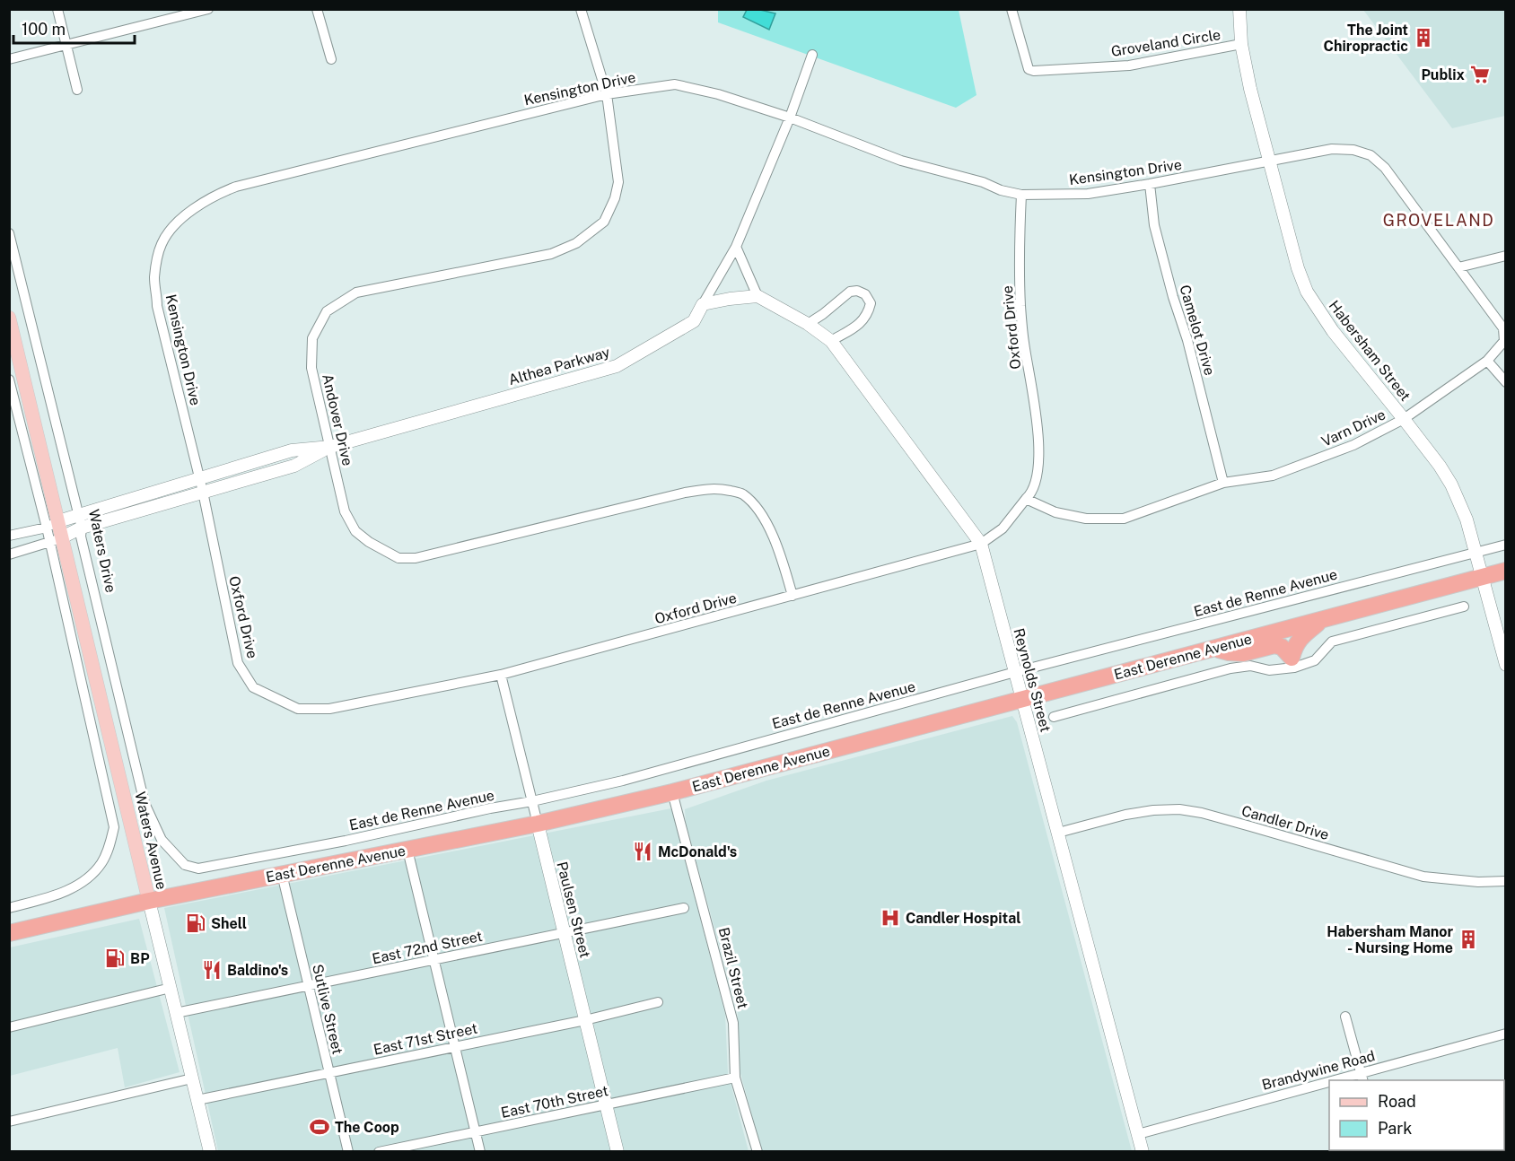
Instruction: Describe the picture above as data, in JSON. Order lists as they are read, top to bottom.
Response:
{
  "streets": {
    "highway": ["East Derenne Avenue"],
    "main road": ["Waters Avenue"],
    "street": [
      "Groveland Circle",
      "Kensington Drive",
      "Oxford Drive",
      "Camelot Drive",
      "Habersham Street",
      "Althea Parkway",
      "Andover Drive",
      "Varn Drive",
      "Waters Drive",
      "East de Renne Avenue",
      "Reynolds Street",
      "Candler Drive",
      "Paulsen Street",
      "East 72nd Street",
      "Brazil Street",
      "Sutlive Street",
      "East 71st Street",
      "Brandywine Road",
      "East 70th Street"
    ]
  },
  "crossings": [
    ["Groveland Circle", "Habersham Street"],
    ["Kensington Drive", "Oxford Drive"],
    ["Kensington Drive", "Camelot Drive"],
    ["Kensington Drive", "Habersham Street"],
    ["Kensington Drive", "Althea Parkway"],
    ["Kensington Drive", "Andover Drive"],
    ["Kensington Drive", "Varn Drive"],
    ["Oxford Drive", "Althea Parkway"],
    ["Oxford Drive", "Andover Drive"],
    ["Oxford Drive", "Varn Drive"],
    ["Oxford Drive", "Reynolds Street"],
    ["Oxford Drive", "Paulsen Street"],
    ["Camelot Drive", "Varn Drive"],
    ["Habersham Street", "Varn Drive"],
    ["Habersham Street", "East de Renne Avenue"],
    ["Habersham Street", "East Derenne Avenue"],
    ["Althea Parkway", "Andover Drive"],
    ["Althea Parkway", "Waters Drive"],
    ["Althea Parkway", "Waters Avenue"],
    ["Waters Drive", "East de Renne Avenue"],
    ["East de Renne Avenue", "Reynolds Street"],
    ["East de Renne Avenue", "Paulsen Street"],
    ["East Derenne Avenue", "Reynolds Street"],
    ["East Derenne Avenue", "Waters Avenue"],
    ["East Derenne Avenue", "Paulsen Street"],
    ["East Derenne Avenue", "Brazil Street"],
    ["East Derenne Avenue", "Sutlive Street"],
    ["Reynolds Street", "Candler Drive"],
    ["Reynolds Street", "Brandywine Road"],
    ["Waters Avenue", "East 72nd Street"],
    ["Waters Avenue", "East 71st Street"],
    ["Paulsen Street", "East 72nd Street"],
    ["Paulsen Street", "East 71st Street"],
    ["Paulsen Street", "East 70th Street"],
    ["East 72nd Street", "Sutlive Street"],
    ["Brazil Street", "East 70th Street"],
    ["Sutlive Street", "East 71st Street"]
  ],
  "districts": ["GROVELAND"],
  "places": {
    "building": ["The Joint Chiropractic", "Habersham Manor - Nursing Home"],
    "supermarket": ["Publix"],
    "restaurant": ["McDonald's", "Baldino's"],
    "hospital": ["Candler Hospital"],
    "fuel station": ["Shell", "BP"],
    "sports": ["The Coop"]
  },
  "legend": ["Road", "Park"],
  "scale_bar": "100 m"
}
